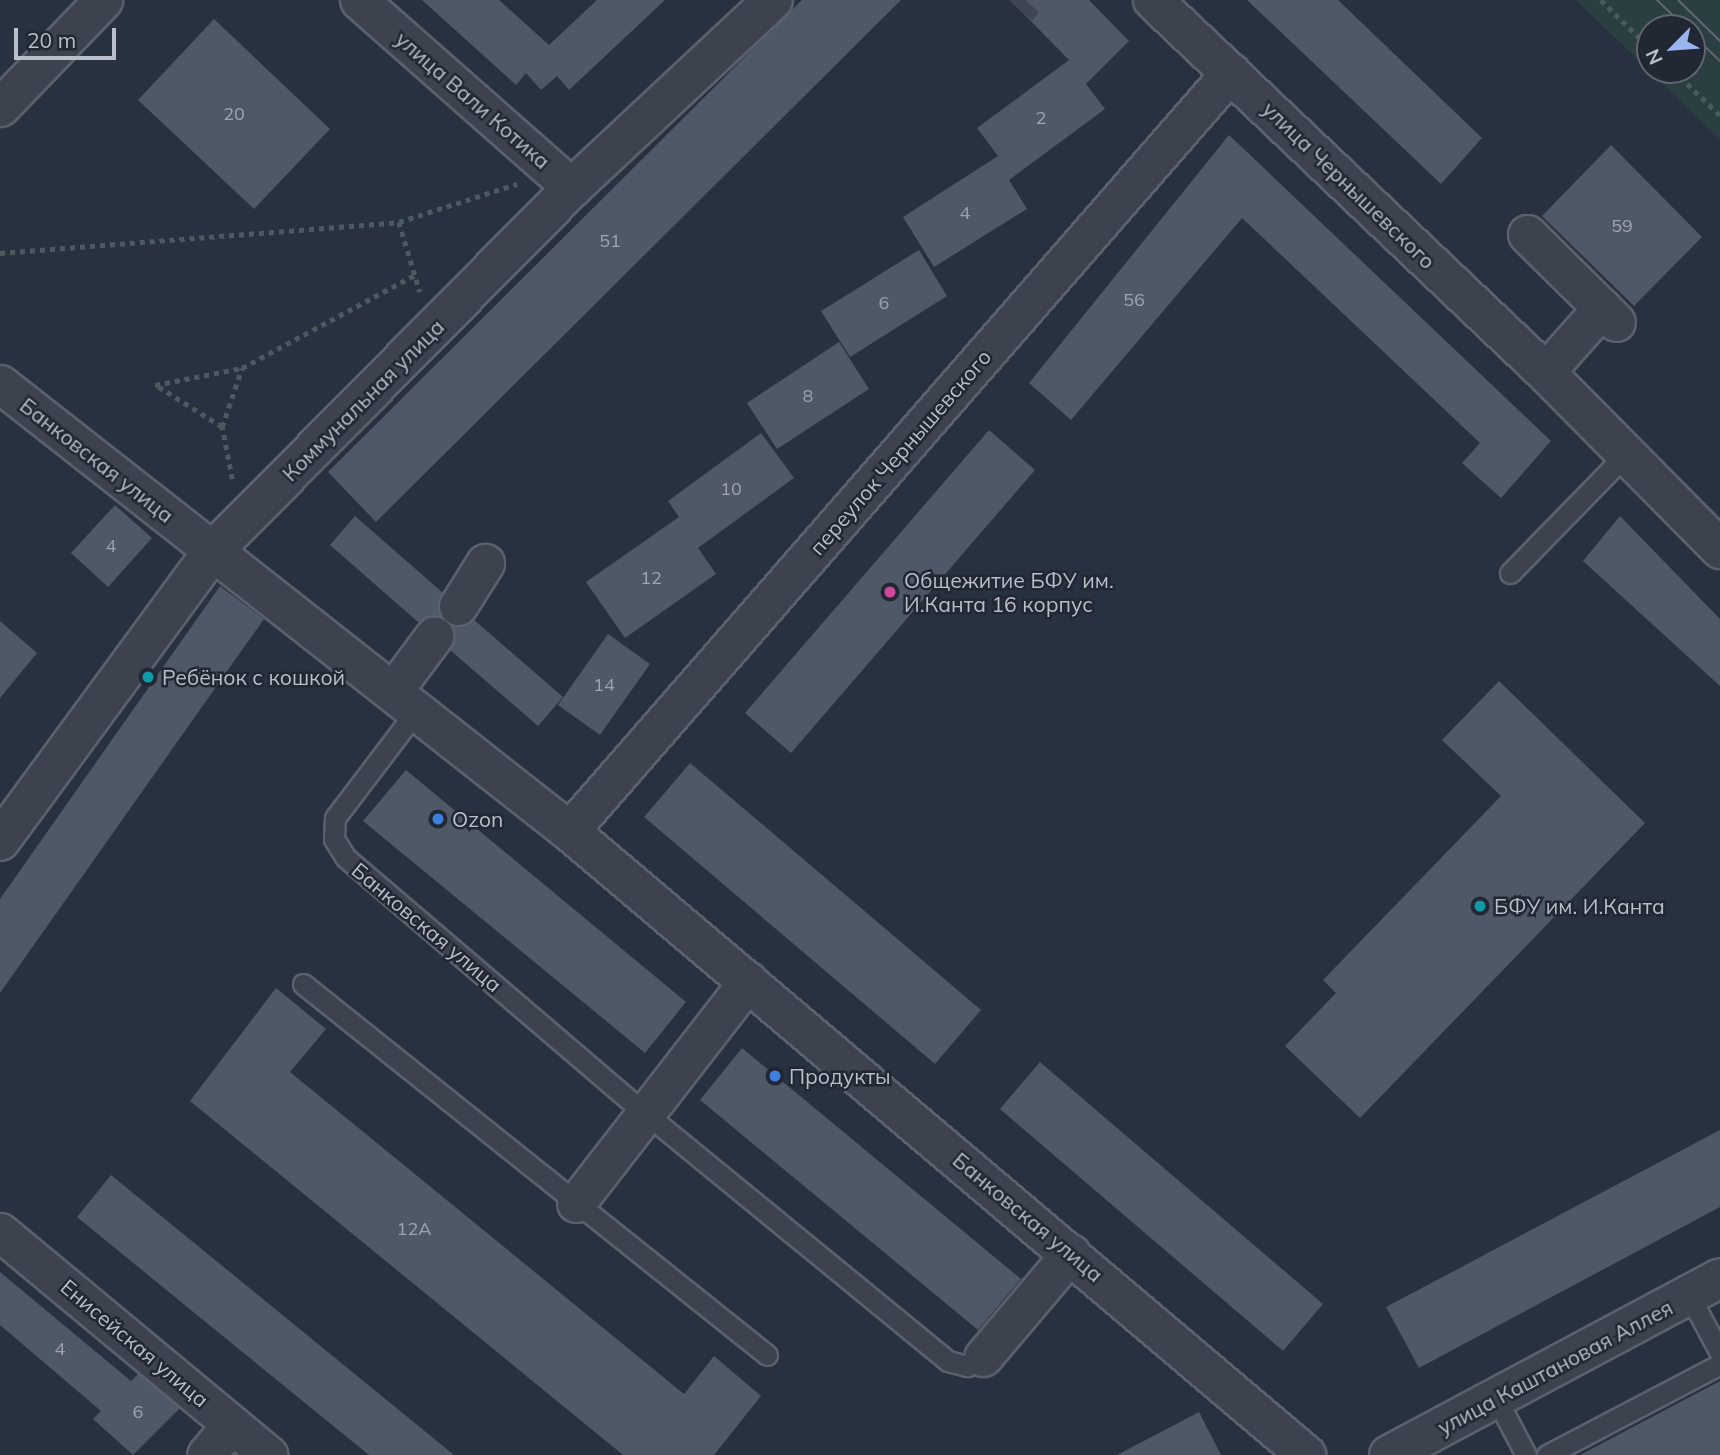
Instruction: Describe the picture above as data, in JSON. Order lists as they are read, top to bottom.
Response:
{
  "streets": {
    "street": [
      "улица Вали Котика",
      "улица Чернышевского",
      "Коммунальная улица",
      "переулок Чернышевского",
      "Банковская улица",
      "Енисейская улица",
      "улица Каштановая Аллея"
    ]
  },
  "crossings": [
    ["улица Вали Котика", "Коммунальная улица"],
    ["улица Чернышевского", "переулок Чернышевского"],
    ["Коммунальная улица", "Банковская улица"],
    ["переулок Чернышевского", "Банковская улица"]
  ],
  "places": [
    "Общежитие БФУ им. И.Канта 16 корпус",
    "Ребёнок с кошкой",
    "Ozon",
    "БФУ им. И.Канта",
    "Продукты"
  ],
  "house_numbers": [
    "20",
    "2",
    "4",
    "59",
    "51",
    "56",
    "6",
    "8",
    "10",
    "4",
    "12",
    "14",
    "12А",
    "4",
    "6"
  ],
  "scale_bar": "20 m",
  "north": "bottom left"
}
